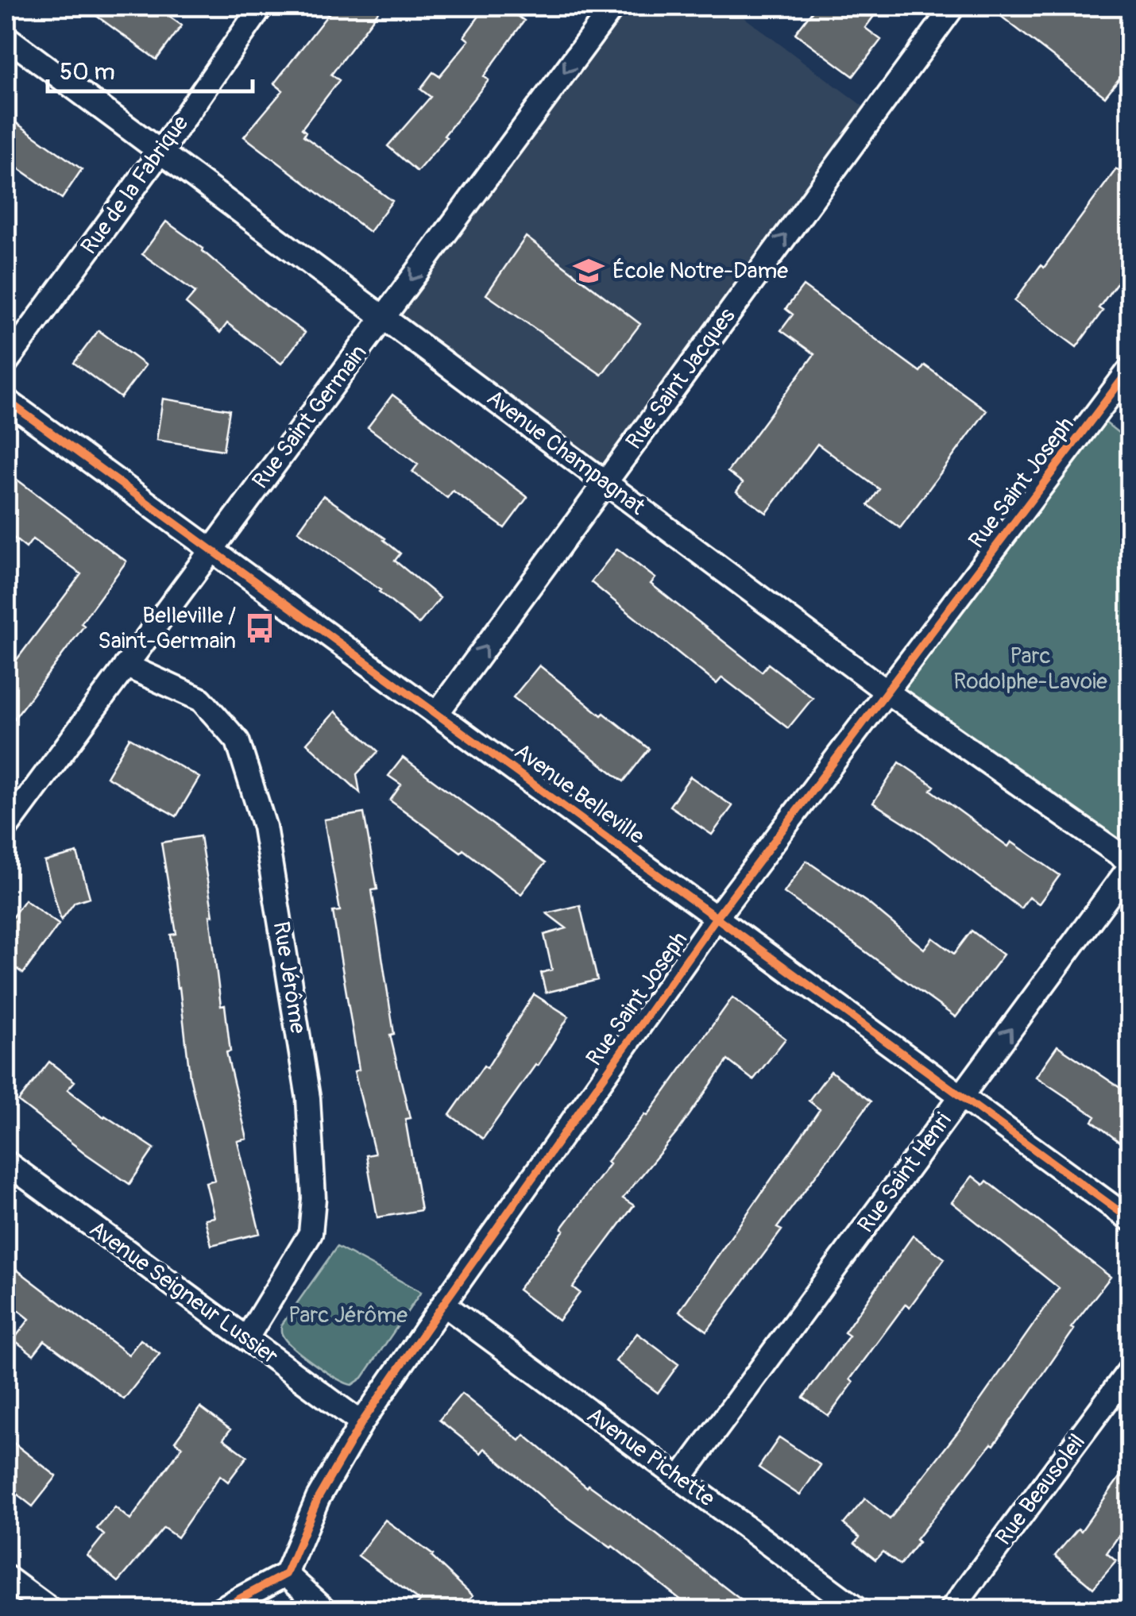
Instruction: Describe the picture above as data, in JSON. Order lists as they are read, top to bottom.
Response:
{
  "streets": {
    "street": [
      "Rue de la Fabrique",
      "Rue Saint Jacques",
      "Rue Saint Germain",
      "Avenue Champagnat",
      "Rue Saint Joseph",
      "Avenue Belleville",
      "Rue Jérôme",
      "Rue Saint Henri",
      "Avenue Seigneur Lussier",
      "Avenue Pichette",
      "Rue Beausoleil"
    ]
  },
  "crossings": [
    ["Rue de la Fabrique", "Avenue Champagnat"],
    ["Rue Saint Jacques", "Avenue Champagnat"],
    ["Rue Saint Jacques", "Avenue Belleville"],
    ["Rue Saint Germain", "Avenue Champagnat"],
    ["Rue Saint Germain", "Avenue Belleville"],
    ["Rue Saint Germain", "Rue Jérôme"],
    ["Avenue Champagnat", "Rue Saint Joseph"],
    ["Rue Saint Joseph", "Avenue Belleville"],
    ["Rue Saint Joseph", "Avenue Seigneur Lussier"],
    ["Rue Saint Joseph", "Avenue Pichette"],
    ["Avenue Belleville", "Rue Saint Henri"],
    ["Rue Jérôme", "Avenue Seigneur Lussier"],
    ["Rue Saint Henri", "Avenue Pichette"]
  ],
  "one_way": ["Rue Saint Jacques", "Rue Saint Germain", "Rue Saint Henri"],
  "parks": ["Parc Rodolphe-Lavoie", "Parc Jérôme"],
  "places": {
    "school or university": ["École Notre-Dame"],
    "bus stop": ["Belleville / Saint-Germain"]
  },
  "scale_bar": "50 m"
}
